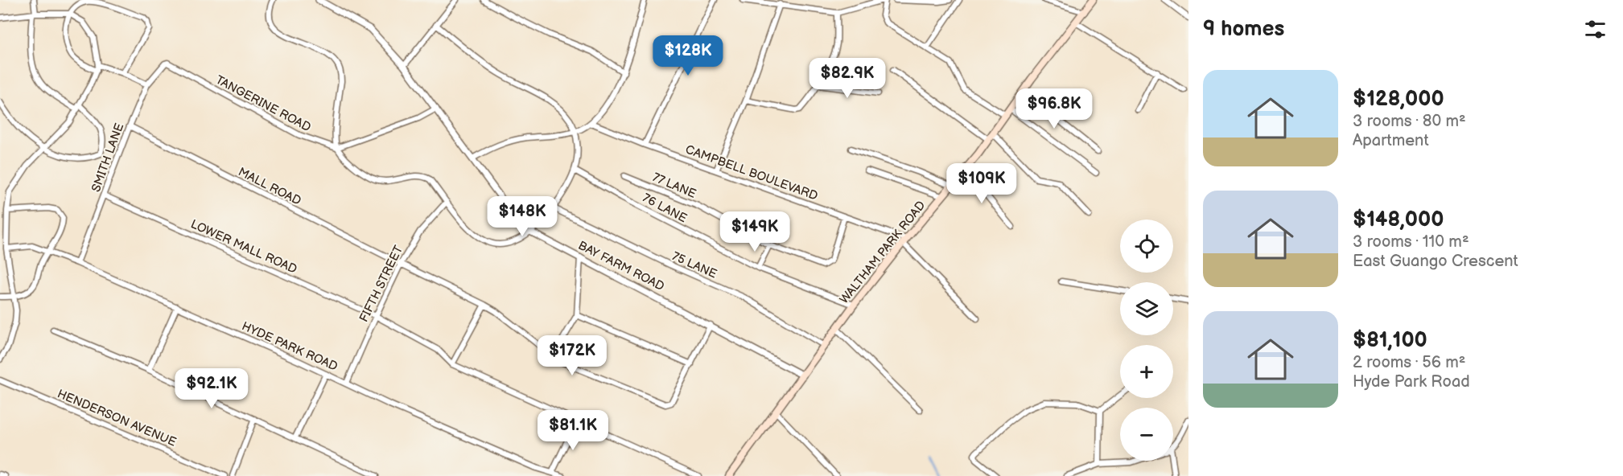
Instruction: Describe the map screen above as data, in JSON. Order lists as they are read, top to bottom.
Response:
{
  "streets": {
    "main road": ["WALTHAM PARK ROAD"],
    "street": [
      "TANGERINE ROAD",
      "SMITH LANE",
      "CAMPBELL BOULEVARD",
      "77 LANE",
      "MALL ROAD",
      "76 LANE",
      "LOWER MALL ROAD",
      "75 LANE",
      "BAY FARM ROAD",
      "FIFTH STREET",
      "HYDE PARK ROAD",
      "HENDERSON AVENUE"
    ]
  },
  "crossings": [
    ["TANGERINE ROAD", "SMITH LANE"],
    ["SMITH LANE", "MALL ROAD"],
    ["SMITH LANE", "LOWER MALL ROAD"],
    ["SMITH LANE", "HYDE PARK ROAD"],
    ["CAMPBELL BOULEVARD", "77 LANE"],
    ["CAMPBELL BOULEVARD", "WALTHAM PARK ROAD"],
    ["MALL ROAD", "BAY FARM ROAD"],
    ["MALL ROAD", "FIFTH STREET"],
    ["76 LANE", "WALTHAM PARK ROAD"],
    ["LOWER MALL ROAD", "FIFTH STREET"],
    ["WALTHAM PARK ROAD", "75 LANE"],
    ["WALTHAM PARK ROAD", "BAY FARM ROAD"],
    ["FIFTH STREET", "HYDE PARK ROAD"]
  ],
  "page": {
    "heading": "9 homes",
    "price": [
      "$128K",
      "$82.9K",
      "$96.8K",
      "$109K",
      "$148K",
      "$149K",
      "$172K",
      "$92.1K",
      "$81.1K"
    ],
    "list": [
      {
        "name": "$128,000",
        "note": "3 rooms · 80 m² · Apartment"
      },
      {
        "name": "$148,000",
        "note": "3 rooms · 110 m² · East Guango Crescent"
      },
      {
        "name": "$81,100",
        "note": "2 rooms · 56 m² · Hyde Park Road"
      }
    ],
    "map_buttons": ["+", "−"]
  }
}
